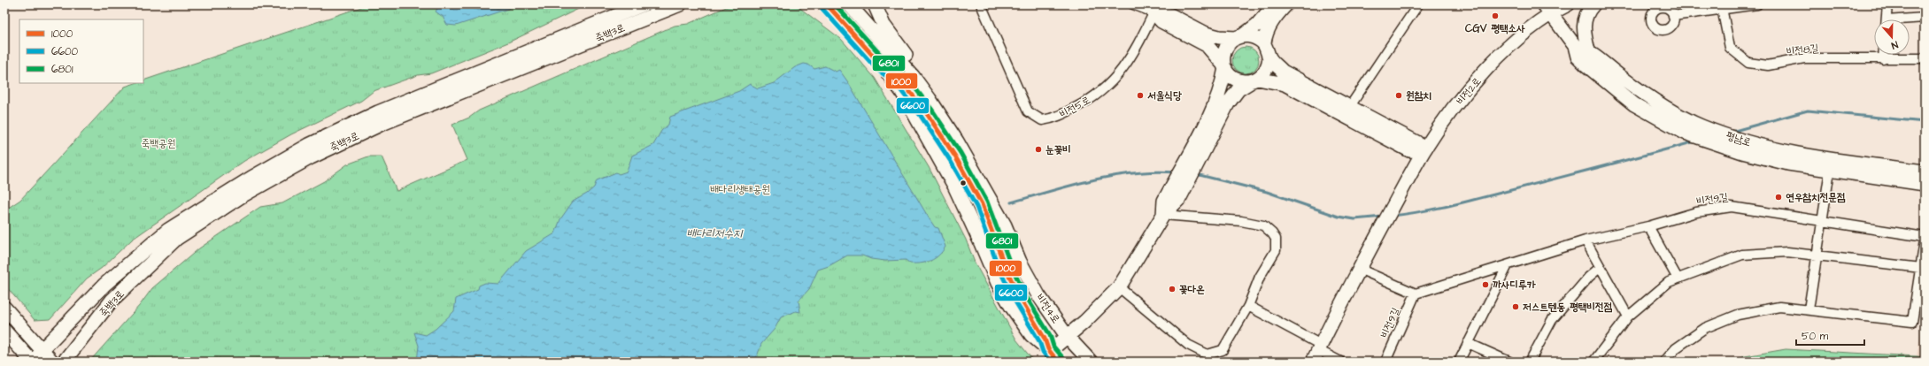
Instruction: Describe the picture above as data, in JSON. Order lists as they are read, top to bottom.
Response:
{
  "streets": {
    "street": [
      "죽백3로",
      "비전8길",
      "비전2로",
      "비전5로",
      "평남로",
      "비전9길",
      "비전4로"
    ]
  },
  "water": ["배다리저수지"],
  "parks": ["죽백공원", "배다리생태공원"],
  "places": [
    "CGV 평택소사",
    "서울식당",
    "원참치",
    "눈꽃비",
    "연우참치전문점",
    "까사디루카",
    "꽃다온",
    "저스트텐동 평택비전점"
  ],
  "lines": ["transit line 1000", "transit line 6801", "transit line 6600"],
  "legend": ["1000", "6600", "6801"],
  "scale_bar": "50 m",
  "north": "bottom"
}
